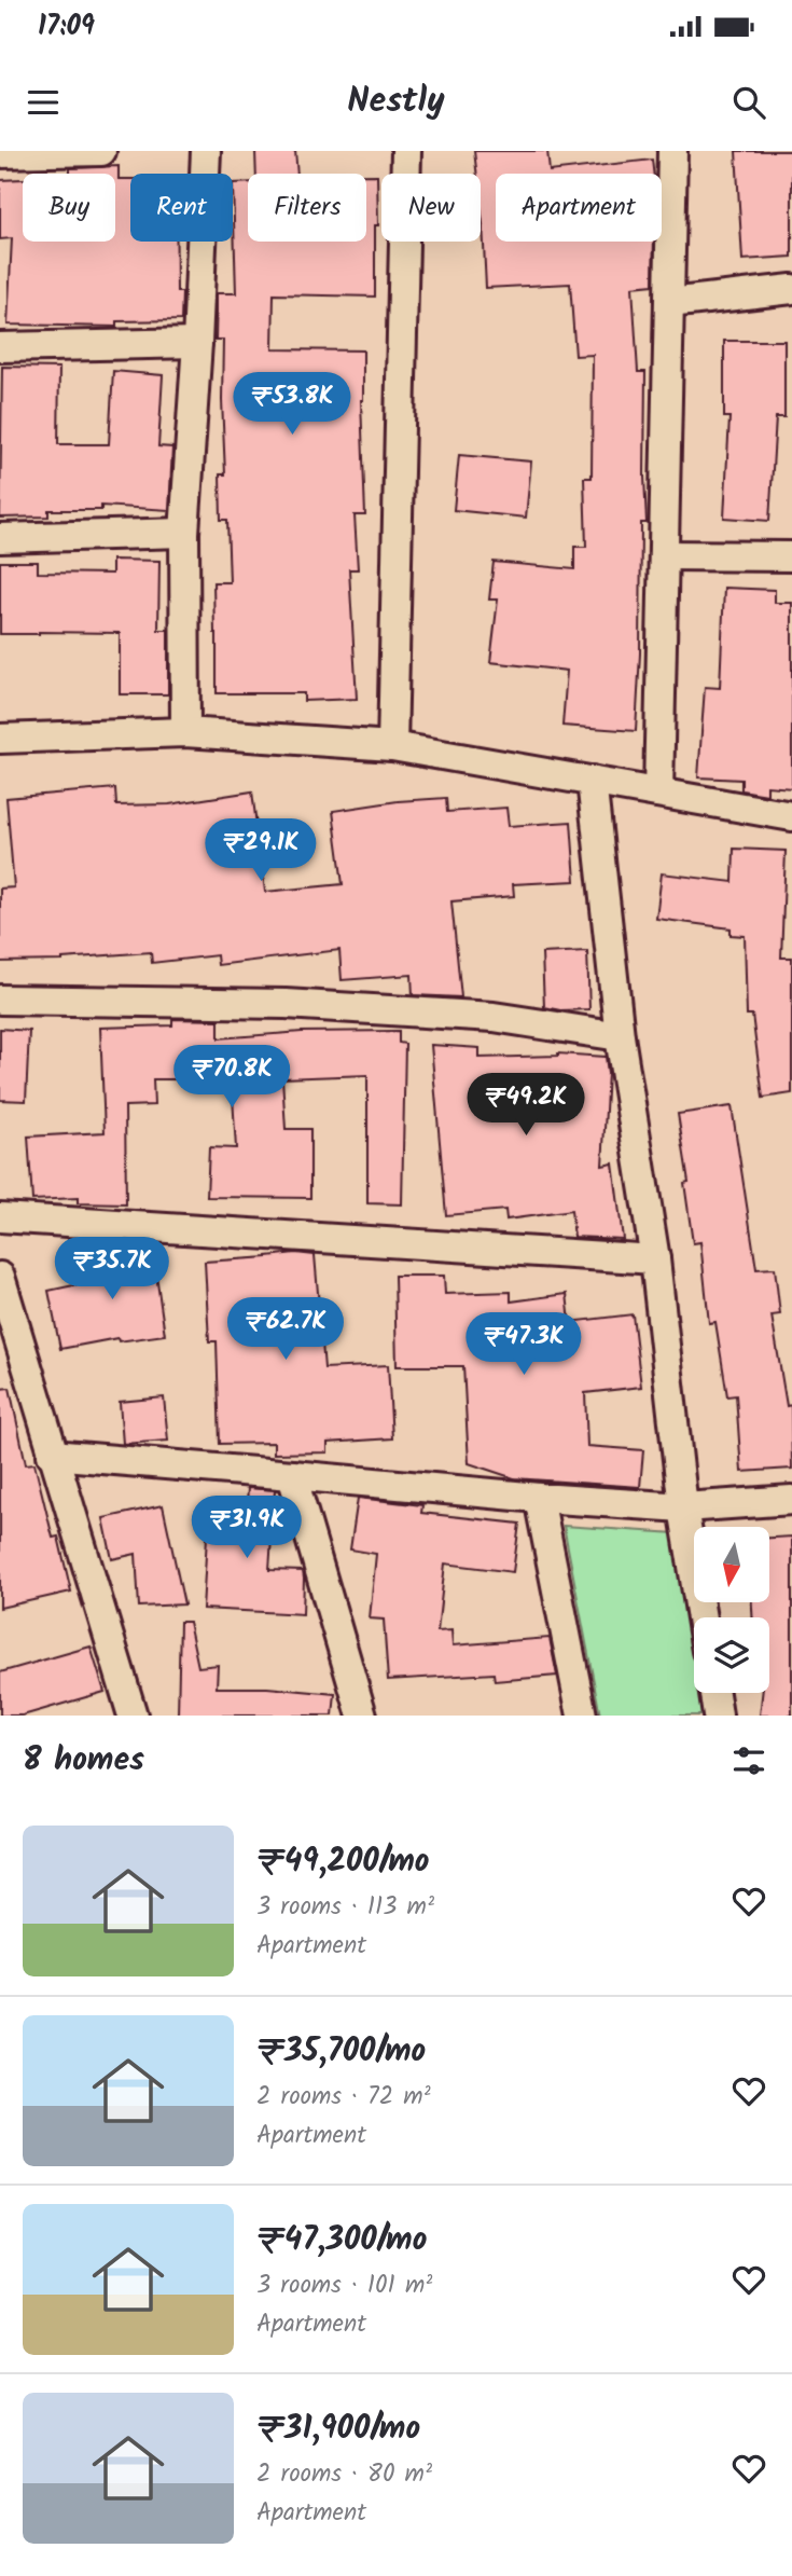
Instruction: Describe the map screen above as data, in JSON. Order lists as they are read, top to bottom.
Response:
{
  "north": "bottom",
  "page": {
    "status": "17:09",
    "header": "Nestly",
    "chip": [
      "Buy",
      "Rent",
      "Filters",
      "New",
      "Apartment"
    ],
    "price": [
      "₹53.8K",
      "₹29.1K",
      "₹70.8K",
      "₹49.2K",
      "₹35.7K",
      "₹62.7K",
      "₹47.3K",
      "₹31.9K"
    ],
    "heading": "8 homes",
    "list": [
      {
        "name": "₹49,200/mo",
        "note": "3 rooms · 113 m² · Apartment"
      },
      {
        "name": "₹35,700/mo",
        "note": "2 rooms · 72 m² · Apartment"
      },
      {
        "name": "₹47,300/mo",
        "note": "3 rooms · 101 m² · Apartment"
      },
      {
        "name": "₹31,900/mo",
        "note": "2 rooms · 80 m² · Apartment"
      }
    ]
  }
}
